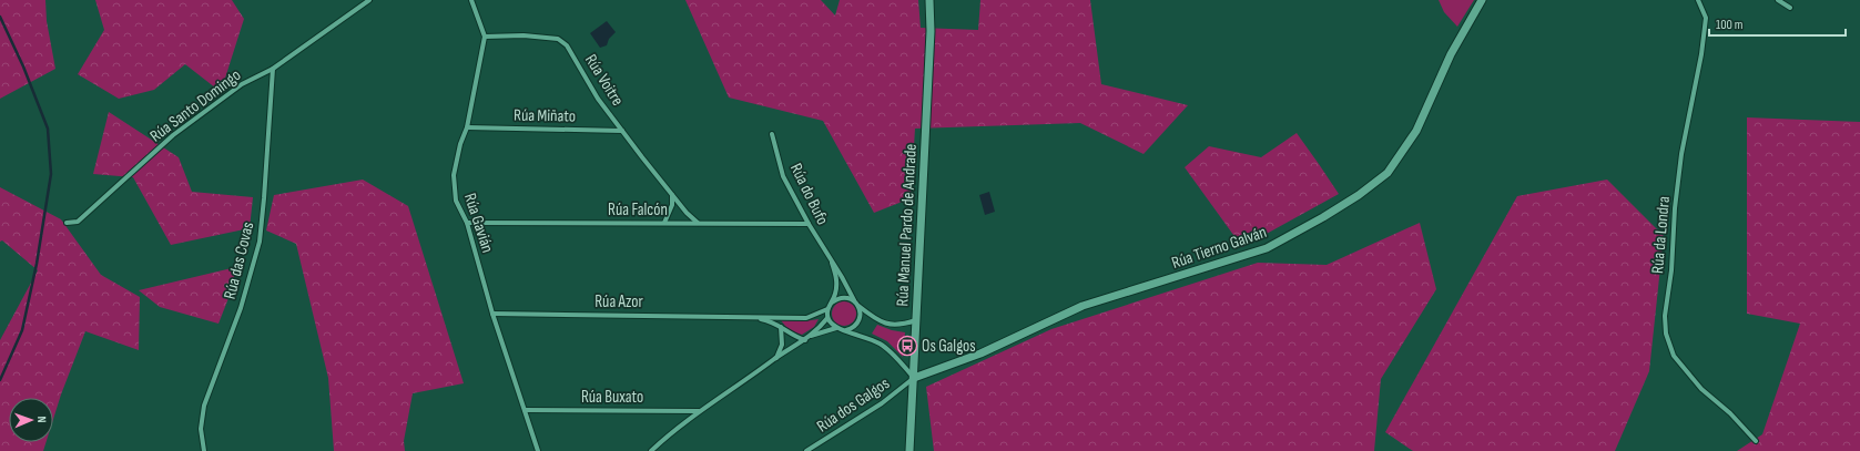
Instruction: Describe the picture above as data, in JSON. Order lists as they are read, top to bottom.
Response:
{
  "streets": {
    "street": [
      "Rúa Voitre",
      "Rúa Santo Domingo",
      "Rúa Miñato",
      "Rúa do Bufo",
      "Rúa Falcón",
      "Rúa Gavián",
      "Rúa Manuel Pardo de Andrade",
      "Rúa da Londra",
      "Rúa Tierno Galván",
      "Rúa das Covas",
      "Rúa Azor",
      "Rúa Buxato",
      "Rúa dos Galgos"
    ]
  },
  "crossings": [
    ["Rúa Voitre", "Rúa Miñato"],
    ["Rúa Voitre", "Rúa Falcón"],
    ["Rúa Voitre", "Rúa Gavián"],
    ["Rúa Santo Domingo", "Rúa das Covas"],
    ["Rúa Miñato", "Rúa Gavián"],
    ["Rúa do Bufo", "Rúa Falcón"],
    ["Rúa do Bufo", "Rúa Azor"],
    ["Rúa Falcón", "Rúa Gavián"],
    ["Rúa Gavián", "Rúa Azor"],
    ["Rúa Gavián", "Rúa Buxato"],
    ["Rúa Manuel Pardo de Andrade", "Rúa Tierno Galván"],
    ["Rúa Manuel Pardo de Andrade", "Rúa dos Galgos"],
    ["Rúa Tierno Galván", "Rúa dos Galgos"]
  ],
  "places": {
    "bus stop": ["Os Galgos"]
  },
  "scale_bar": "100 m",
  "north": "right"
}
